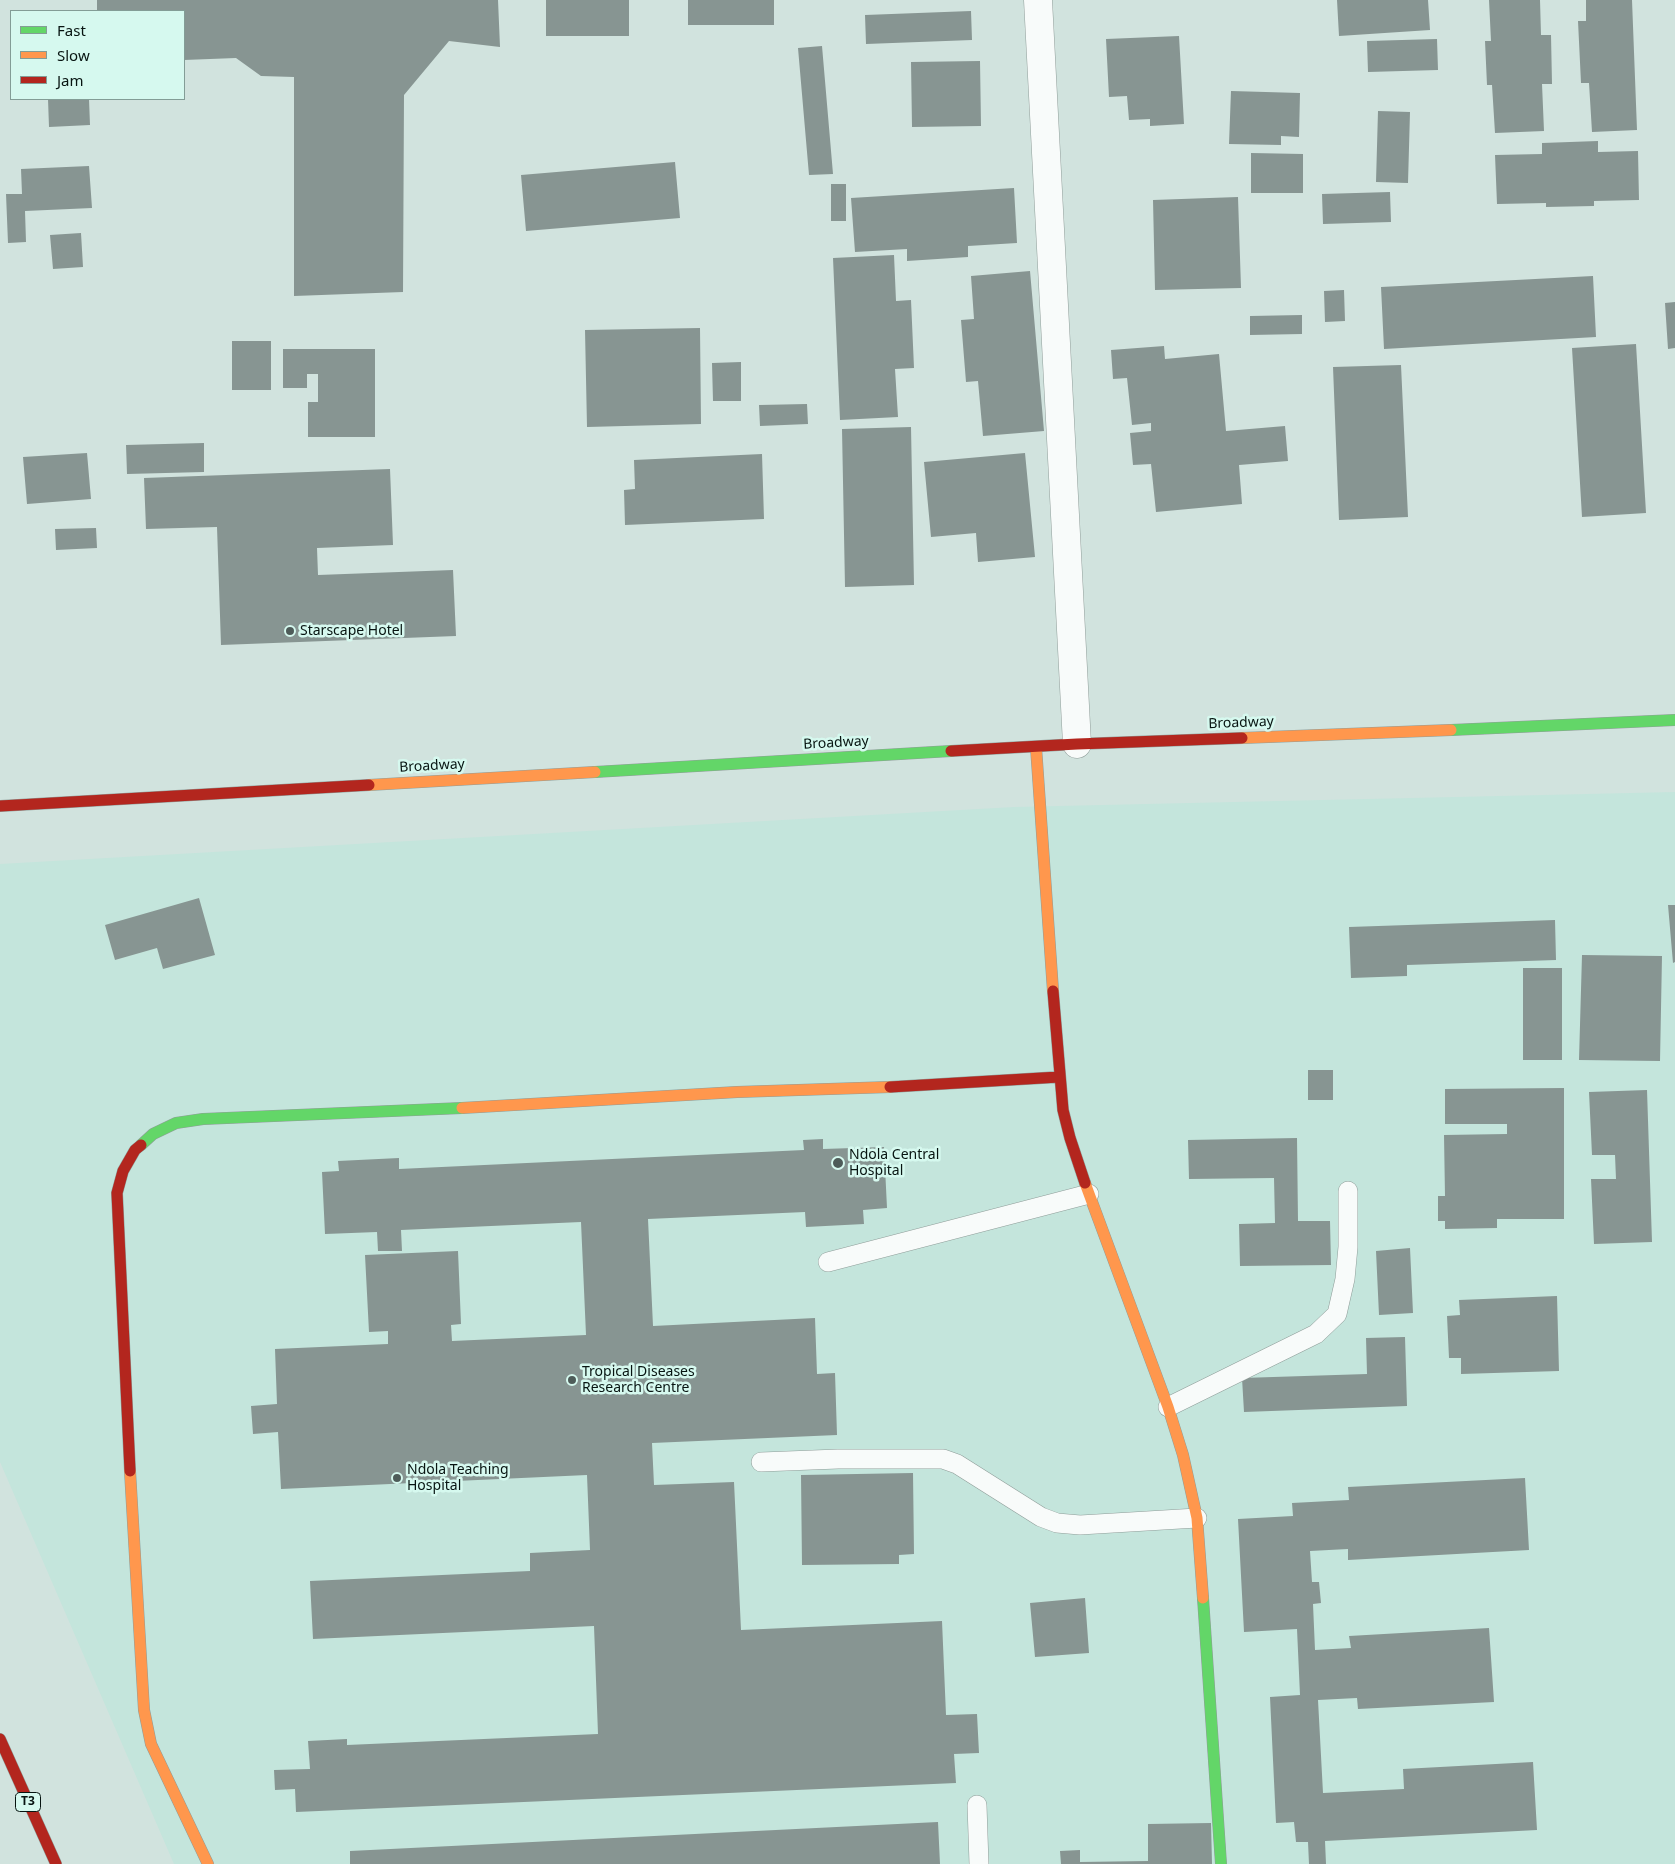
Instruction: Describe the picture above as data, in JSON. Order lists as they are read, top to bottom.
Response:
{
  "streets": {
    "main road": ["Broadway", "T3"]
  },
  "places": [
    "Starscape Hotel",
    "Ndola Central Hospital",
    "Tropical Diseases Research Centre",
    "Ndola Teaching Hospital"
  ],
  "legend": ["Fast", "Slow", "Jam"]
}
